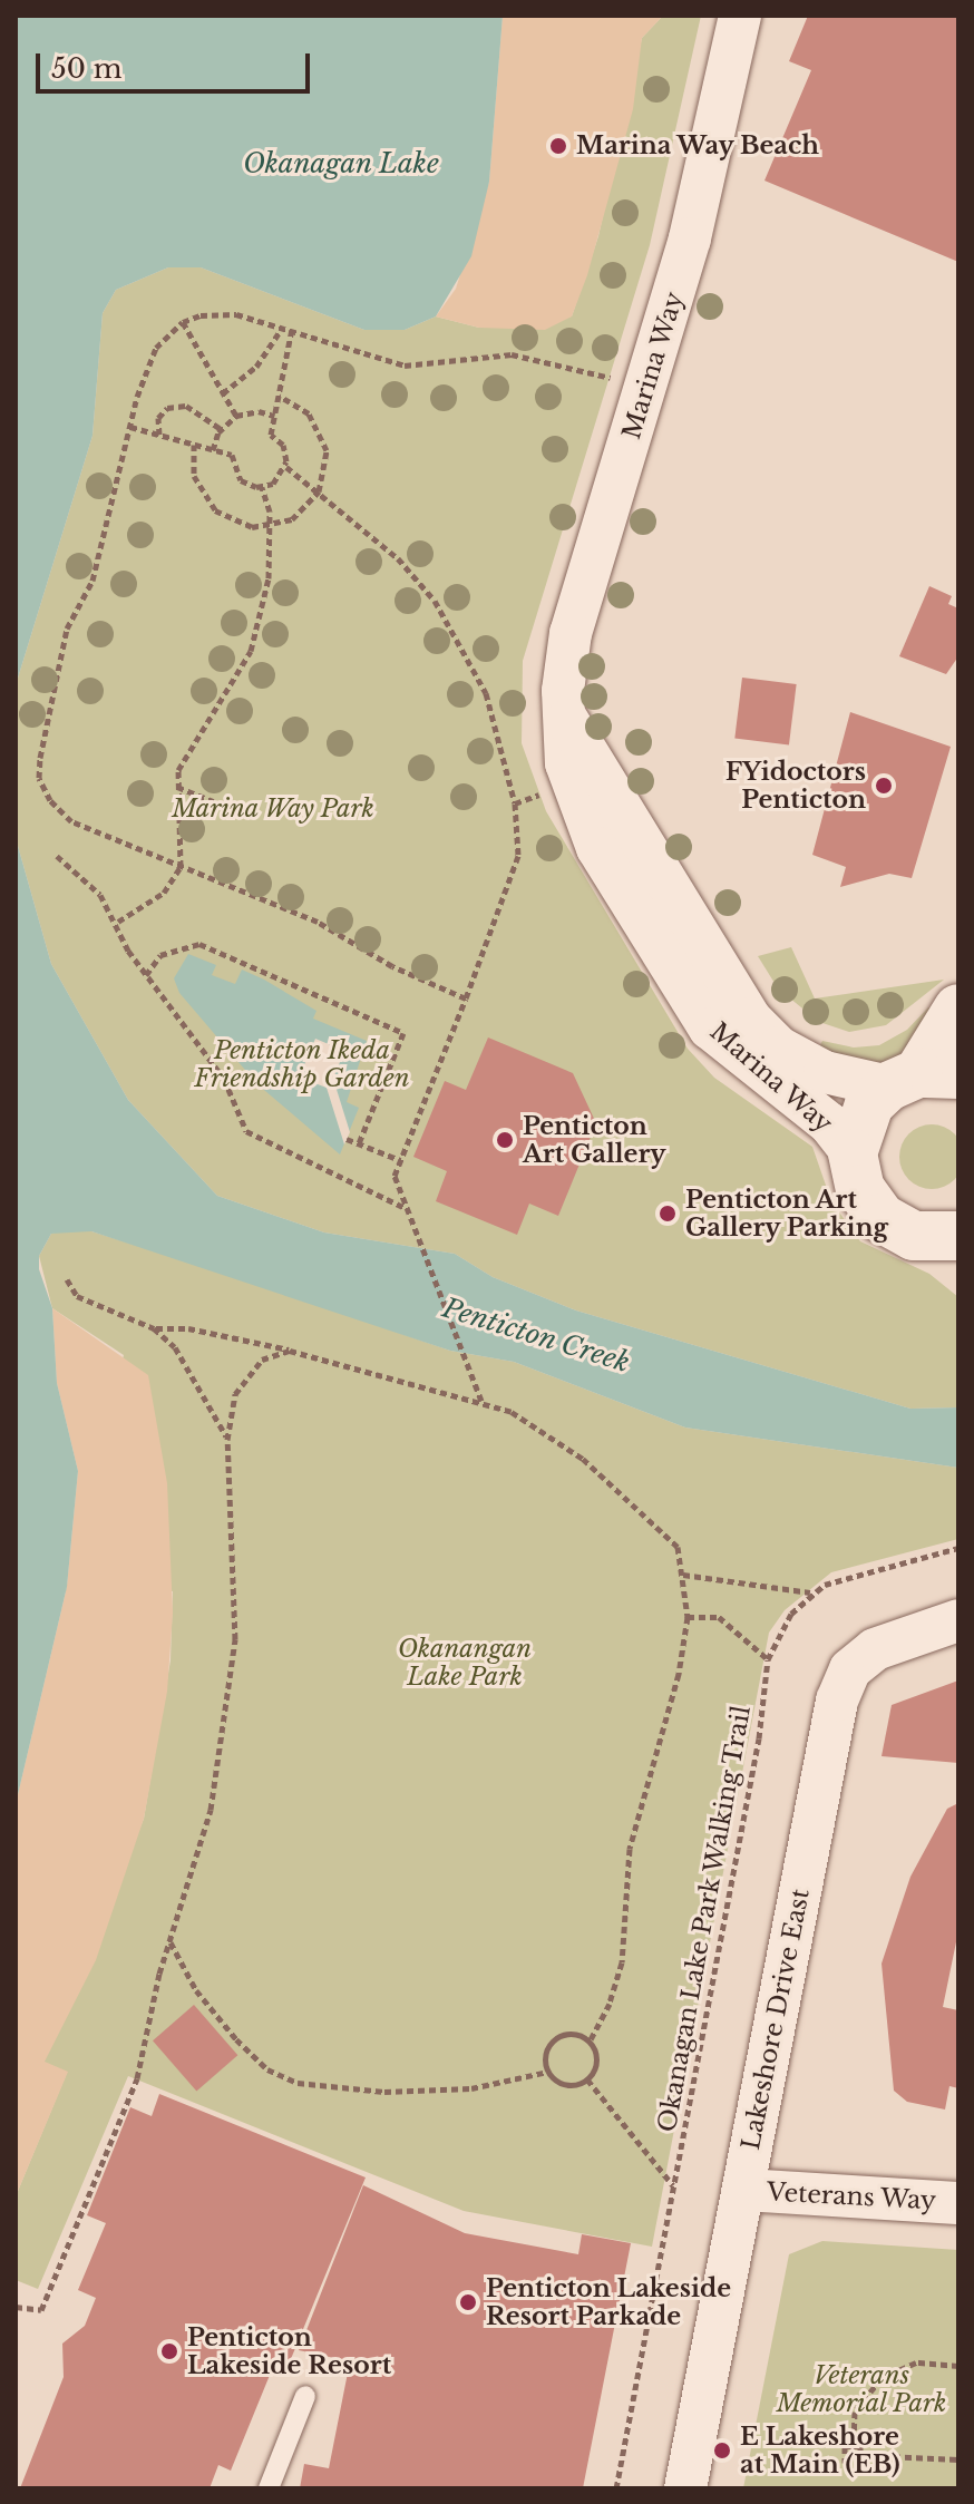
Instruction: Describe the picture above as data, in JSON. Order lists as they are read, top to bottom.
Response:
{
  "streets": {
    "street": ["Marina Way", "Lakeshore Drive East", "Veterans Way"],
    "path": ["Okanagan Lake Park Walking Trail"]
  },
  "crossings": [
    ["Lakeshore Drive East", "Veterans Way"]
  ],
  "water": ["Okanagan Lake", "Penticton Creek"],
  "parks": [
    "Marina Way Park",
    "Penticton Ikeda Friendship Garden",
    "Okanangan Lake Park",
    "Veterans Memorial Park"
  ],
  "places": [
    "Marina Way Beach",
    "FYidoctors Penticton",
    "Penticton Art Gallery",
    "Penticton Art Gallery Parking",
    "Penticton Lakeside Resort Parkade",
    "Penticton Lakeside Resort",
    "E Lakeshore at Main (EB)"
  ],
  "scale_bar": "50 m"
}
